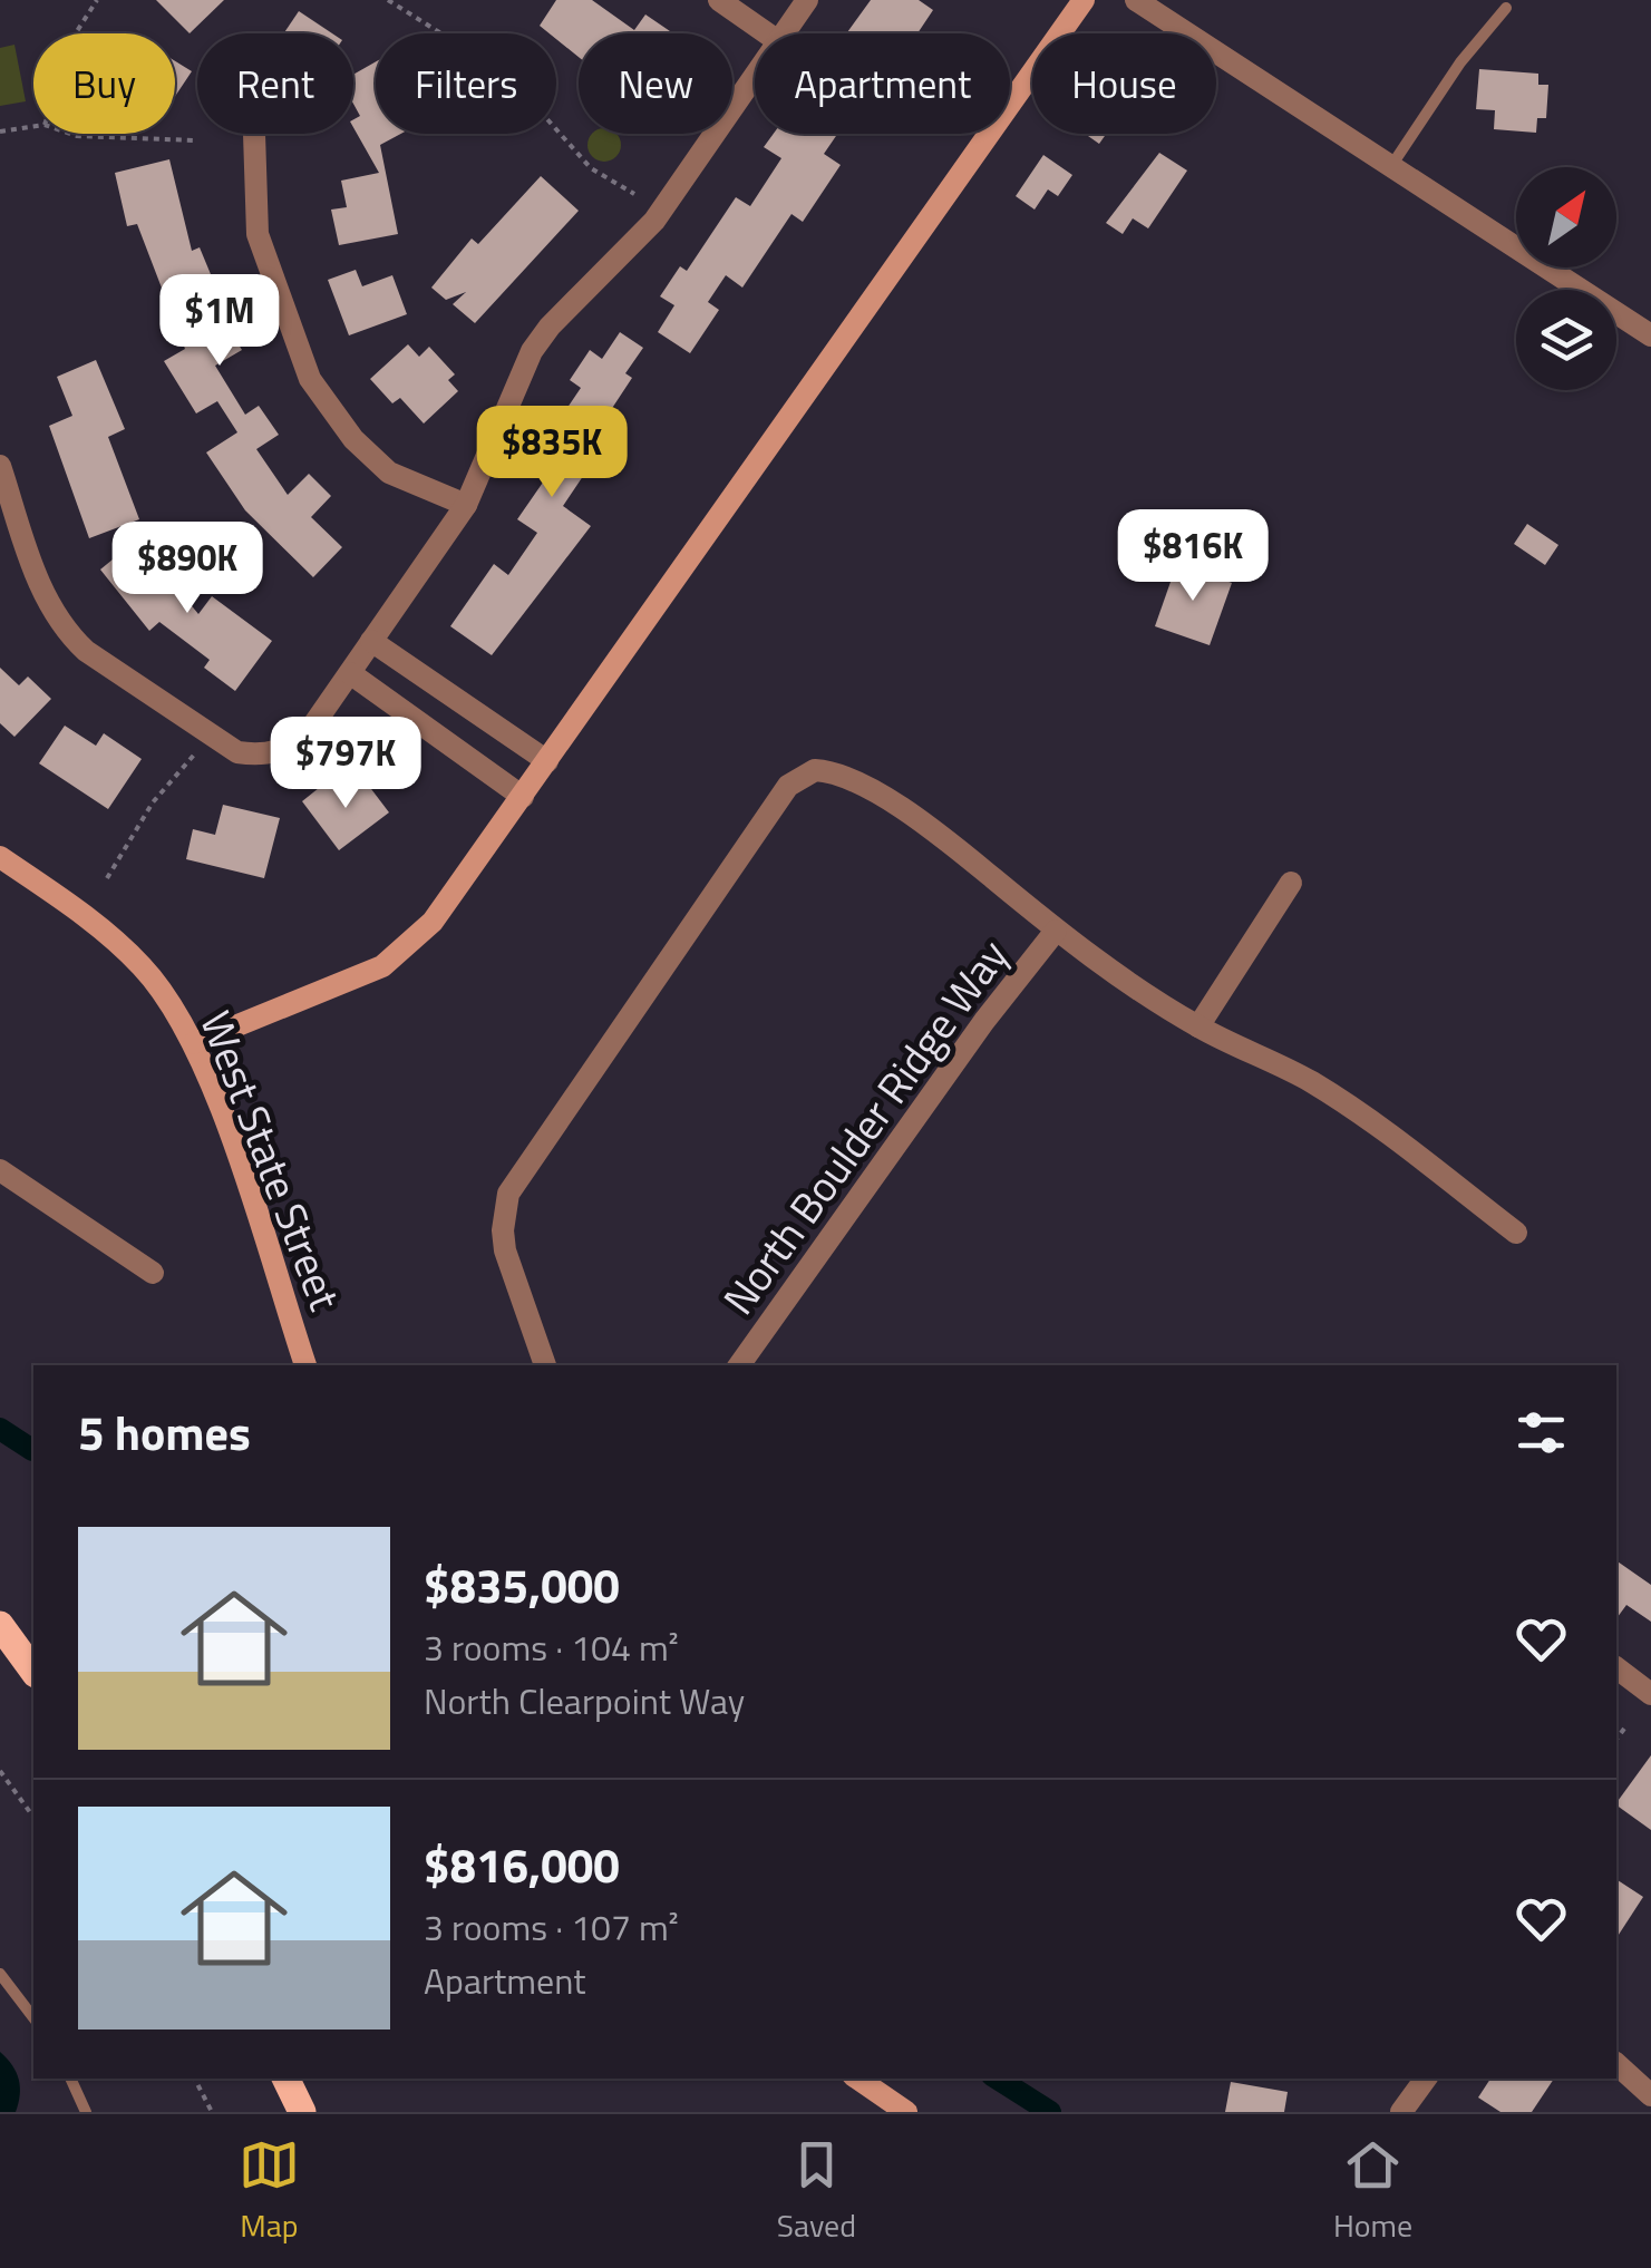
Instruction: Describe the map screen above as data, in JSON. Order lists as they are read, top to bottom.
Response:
{
  "streets": {
    "street": ["North Boulder Ridge Way", "West State Street"]
  },
  "north": "top right",
  "page": {
    "chip": [
      "Buy",
      "Rent",
      "Filters",
      "New",
      "Apartment",
      "House"
    ],
    "price": [
      "$1M",
      "$835K",
      "$816K",
      "$890K",
      "$797K"
    ],
    "heading": "5 homes",
    "list": [
      {
        "name": "$835,000",
        "note": "3 rooms · 104 m² · North Clearpoint Way"
      },
      {
        "name": "$816,000",
        "note": "3 rooms · 107 m² · Apartment"
      }
    ],
    "tabs": ["Map", "Saved", "Home"]
  }
}
